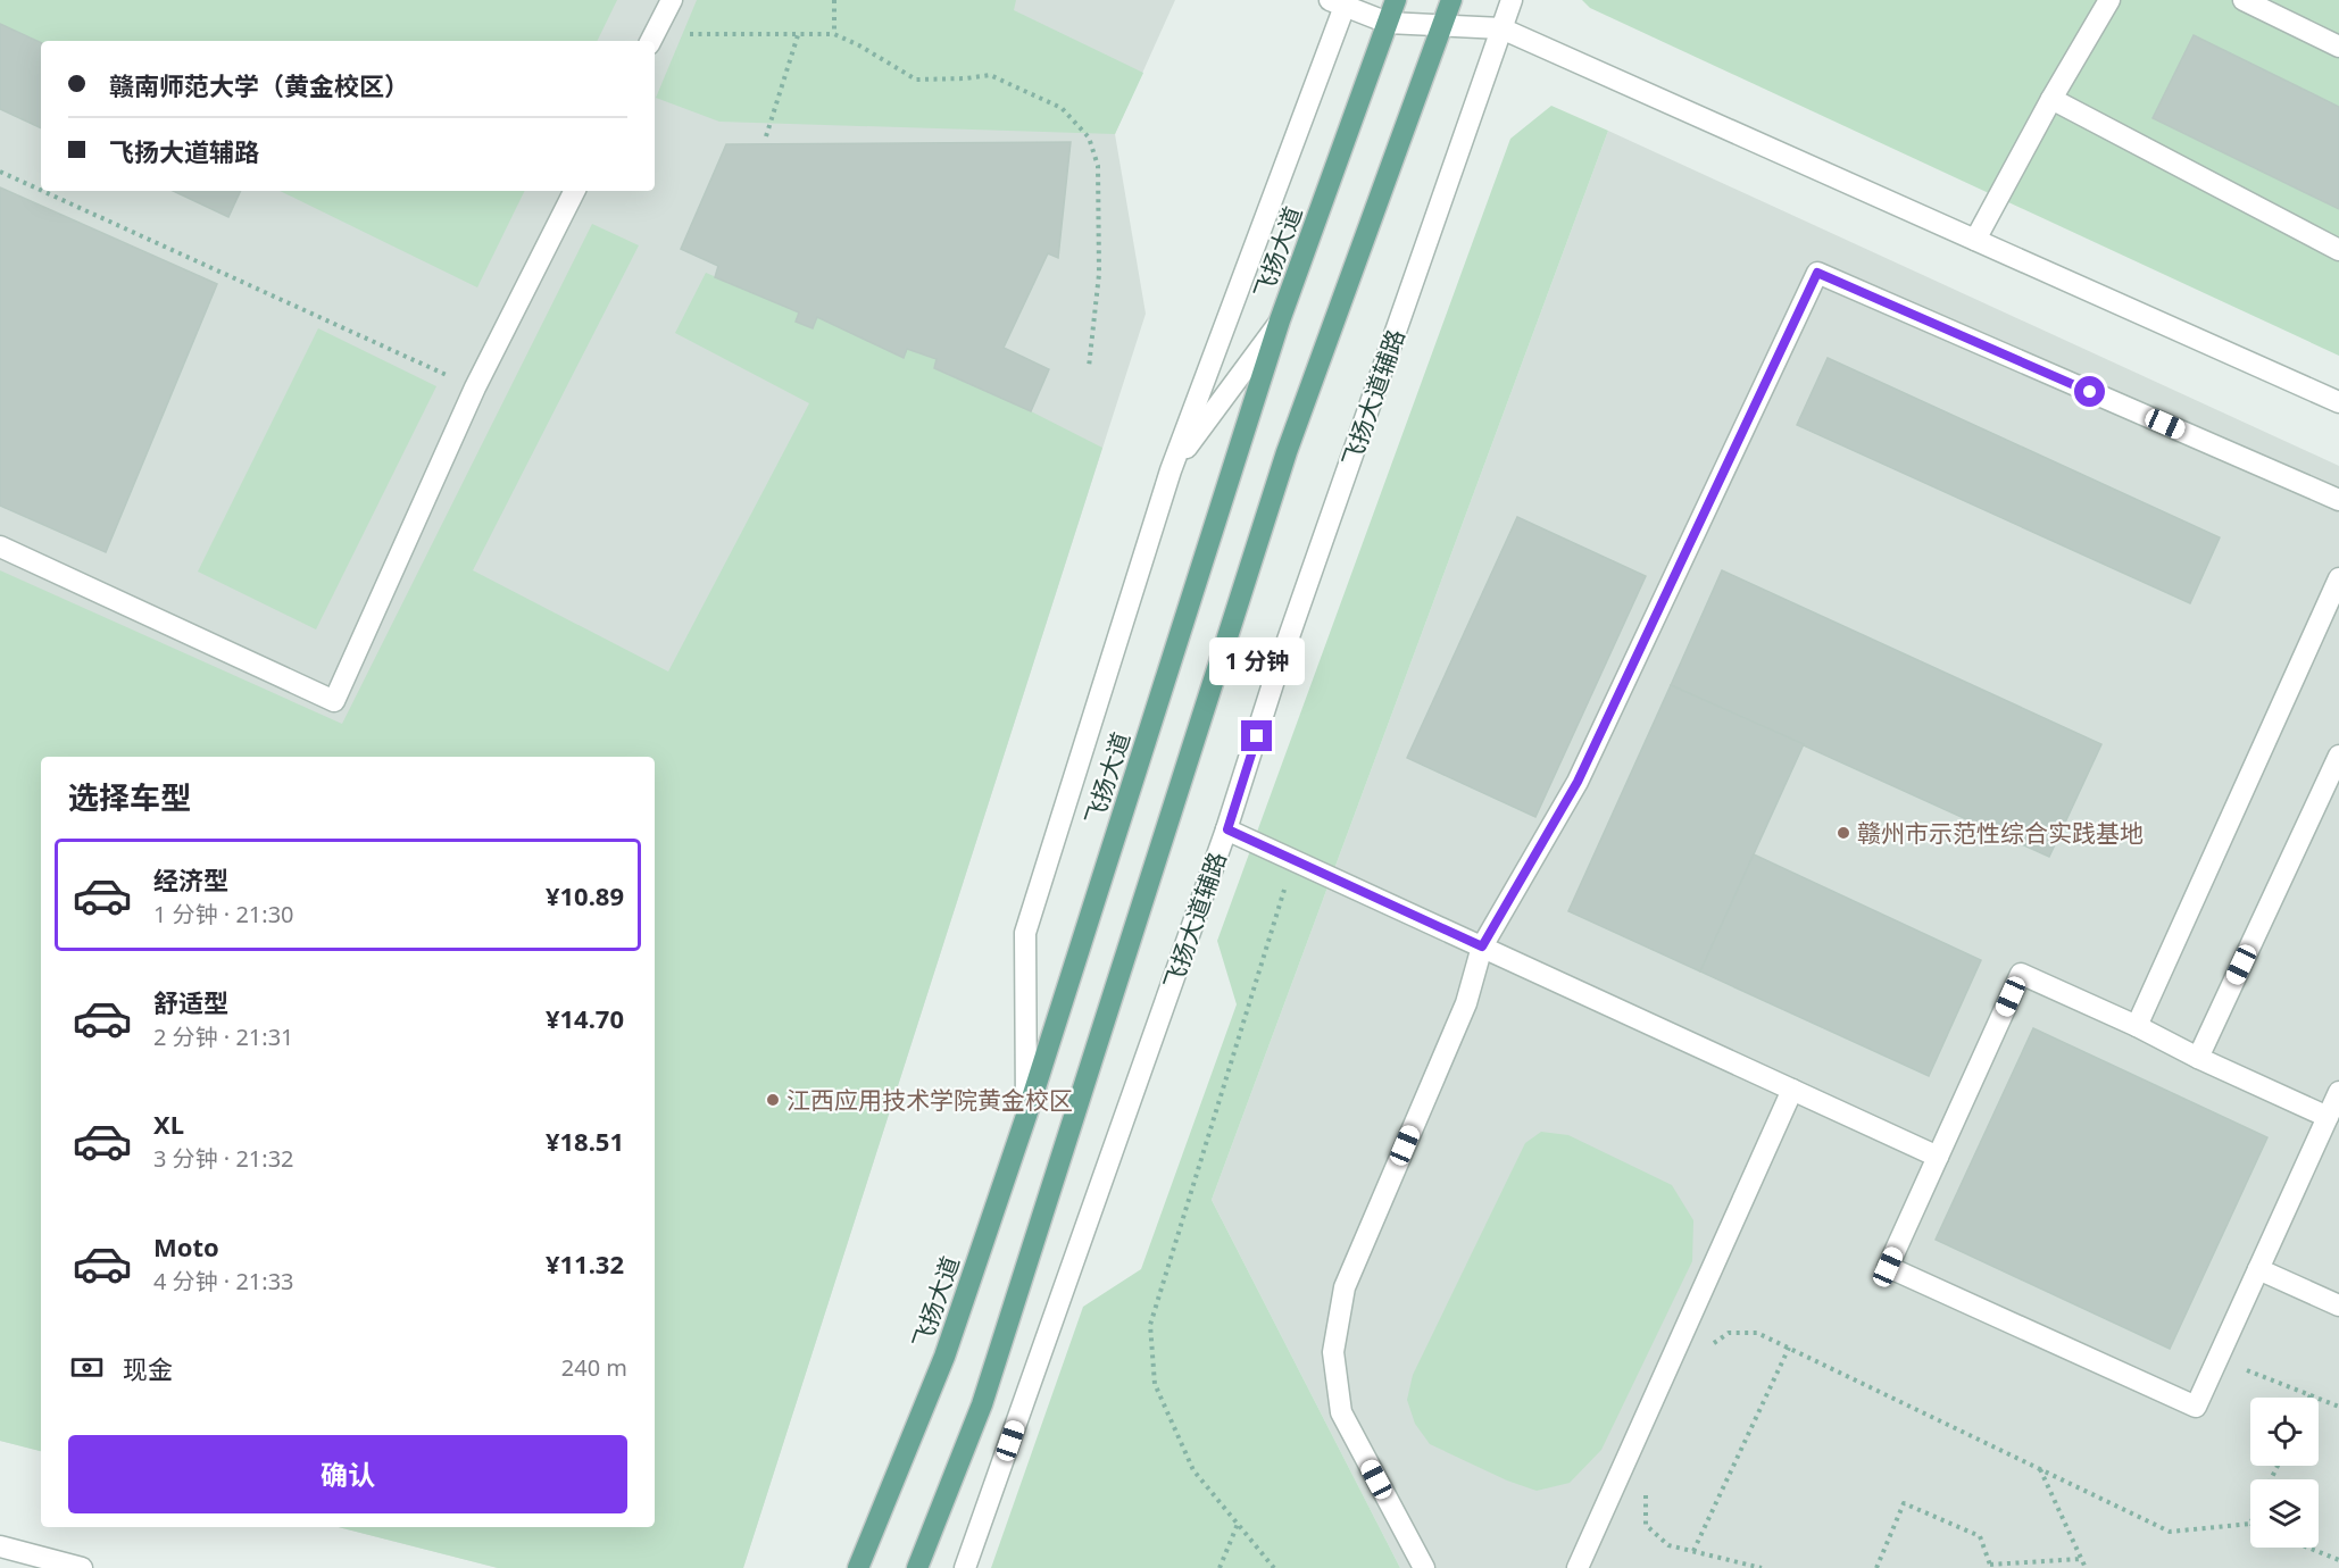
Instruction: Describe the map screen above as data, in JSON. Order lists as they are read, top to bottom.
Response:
{
  "streets": {
    "main road": ["飞扬大道"],
    "street": ["飞扬大道辅路"]
  },
  "places": ["赣州市示范性综合实践基地", "江西应用技术学院黄金校区"],
  "page": {
    "banner": ["赣南师范大学（黄金校区）", "飞扬大道辅路"],
    "bubble": "1 分钟",
    "heading": "选择车型",
    "list": [
      {
        "name": "经济型",
        "note": "1 分钟 · 21:30",
        "value": "¥10.89"
      },
      {
        "name": "舒适型",
        "note": "2 分钟 · 21:31",
        "value": "¥14.70"
      },
      {
        "name": "XL",
        "note": "3 分钟 · 21:32",
        "value": "¥18.51"
      },
      {
        "name": "Moto",
        "note": "4 分钟 · 21:33",
        "value": "¥11.32"
      }
    ],
    "pay": ["现金", "240 m"],
    "buttons": "确认"
  }
}
